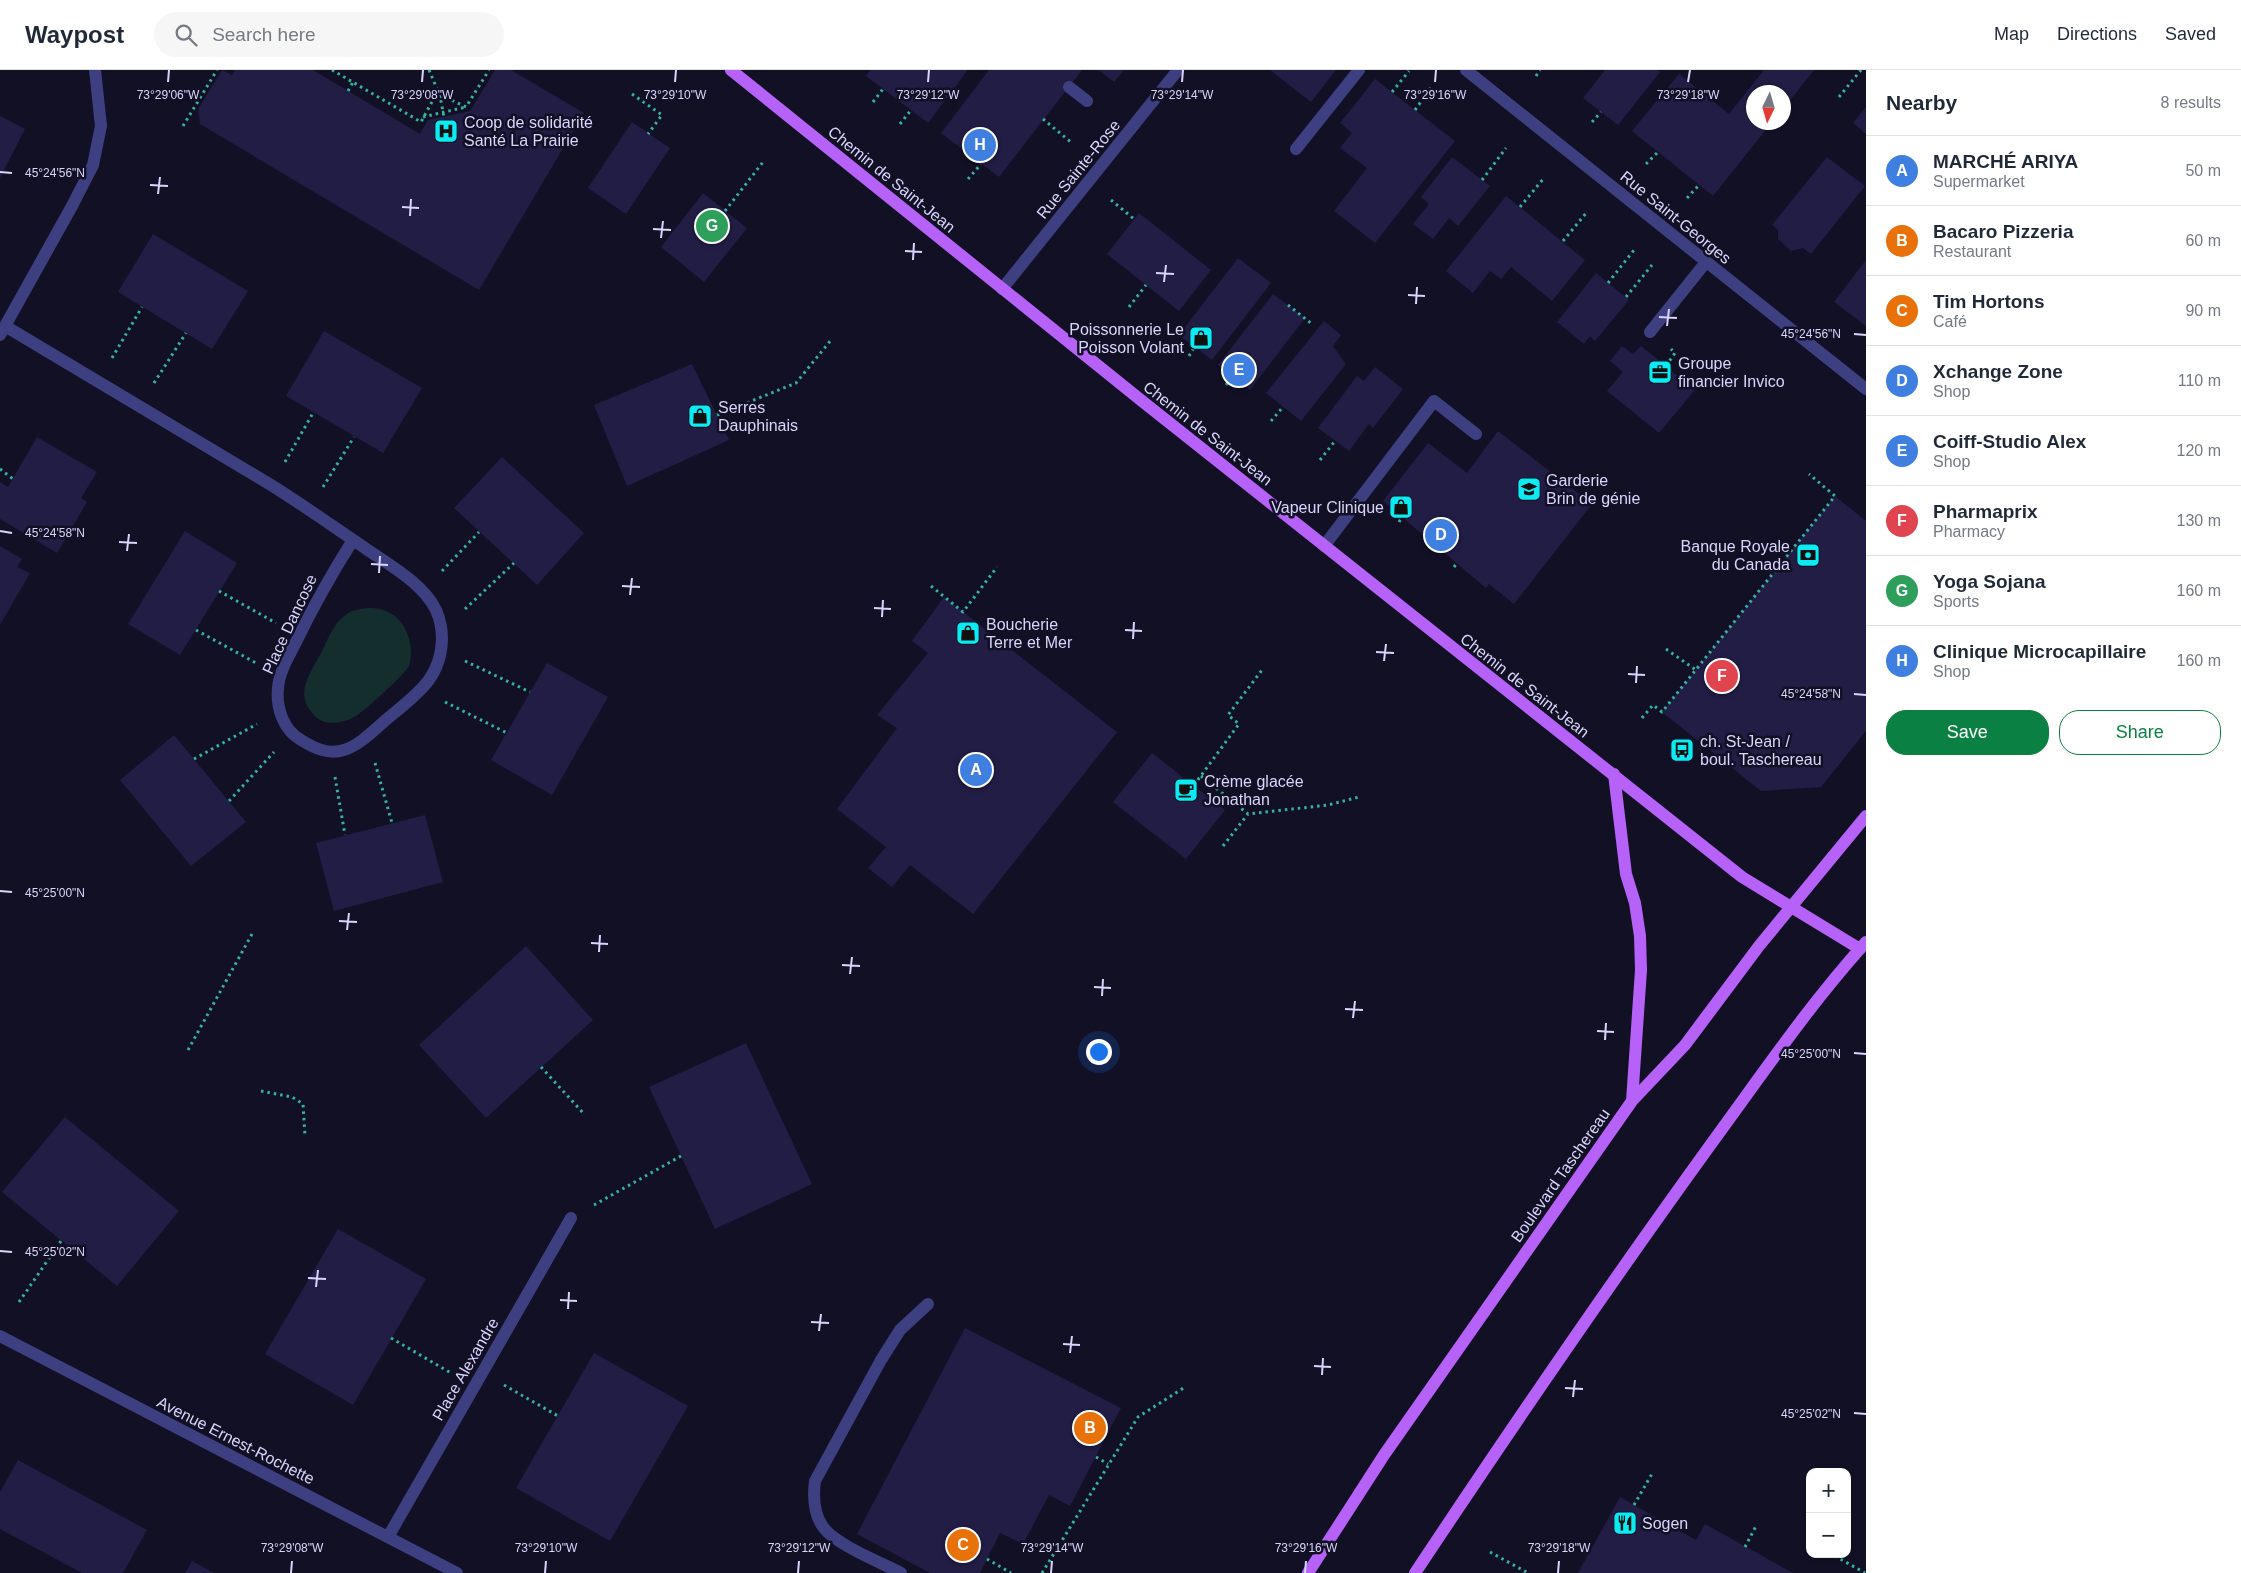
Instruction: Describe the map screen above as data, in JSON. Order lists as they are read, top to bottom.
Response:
{
  "streets": {
    "main road": ["Chemin de Saint-Jean", "Boulevard Taschereau"],
    "street": [
      "Rue Sainte-Rose",
      "Rue Saint-Georges",
      "Place Dancose",
      "Place Alexandre",
      "Avenue Ernest-Rochette"
    ]
  },
  "crossings": [
    ["Rue Sainte-Rose", "Chemin de Saint-Jean"],
    ["Chemin de Saint-Jean", "Boulevard Taschereau"],
    ["Place Alexandre", "Avenue Ernest-Rochette"]
  ],
  "places": {
    "hospital": ["Coop de solidarité Santé La Prairie"],
    "shop": [
      "Poissonnerie Le Poisson Volant",
      "Serres Dauphinais",
      "Vapeur Clinique",
      "Boucherie Terre et Mer"
    ],
    "office": ["Groupe financier Invico"],
    "school or university": ["Garderie Brin de génie"],
    "bank": ["Banque Royale du Canada"],
    "bus stop": ["ch. St-Jean / boul. Taschereau"],
    "cafe": ["Crème glacée Jonathan"],
    "restaurant": ["Sogen"]
  },
  "north": "bottom",
  "page": {
    "header": "Waypost",
    "search": "Search here",
    "nav": ["Map", "Directions", "Saved"],
    "heading": ["Nearby", "8 results"],
    "pins": [
      "H",
      "G",
      "E",
      "D",
      "F",
      "A",
      "B",
      "C"
    ],
    "list": [
      {
        "mark": "A",
        "name": "MARCHÉ ARIYA",
        "note": "Supermarket",
        "value": "50 m"
      },
      {
        "mark": "B",
        "name": "Bacaro Pizzeria",
        "note": "Restaurant",
        "value": "60 m"
      },
      {
        "mark": "C",
        "name": "Tim Hortons",
        "note": "Café",
        "value": "90 m"
      },
      {
        "mark": "D",
        "name": "Xchange Zone",
        "note": "Shop",
        "value": "110 m"
      },
      {
        "mark": "E",
        "name": "Coiff-Studio Alex",
        "note": "Shop",
        "value": "120 m"
      },
      {
        "mark": "F",
        "name": "Pharmaprix",
        "note": "Pharmacy",
        "value": "130 m"
      },
      {
        "mark": "G",
        "name": "Yoga Sojana",
        "note": "Sports",
        "value": "160 m"
      },
      {
        "mark": "H",
        "name": "Clinique Microcapillaire",
        "note": "Shop",
        "value": "160 m"
      }
    ],
    "buttons": ["Save", "Share"],
    "map_buttons": ["+", "−"]
  },
  "coordinates": [
    "73°29'06\"W",
    "73°29'08\"W",
    "73°29'10\"W",
    "73°29'12\"W",
    "73°29'14\"W",
    "73°29'16\"W",
    "73°29'18\"W",
    "45°24'56\"N",
    "45°24'58\"N",
    "45°25'00\"N",
    "45°25'02\"N"
  ]
}
